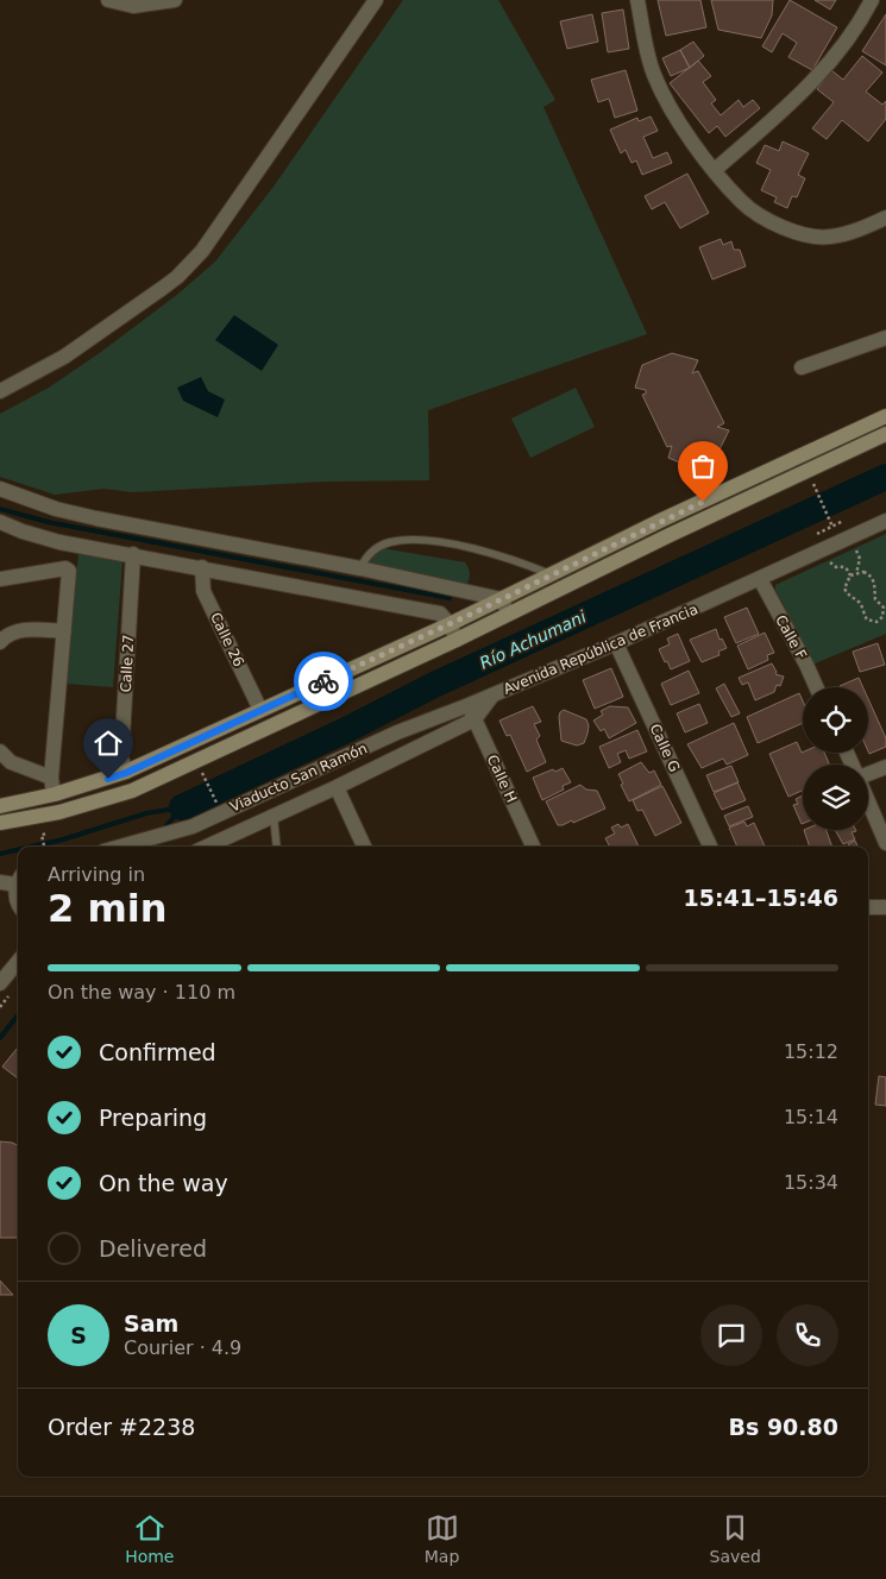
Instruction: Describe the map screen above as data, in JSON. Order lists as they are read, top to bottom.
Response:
{
  "streets": {
    "street": [
      "Calle F",
      "Calle 26",
      "Avenida República de Francia",
      "Calle 27",
      "Calle G",
      "Viaducto San Ramón",
      "Calle H"
    ]
  },
  "crossings": [
    ["Calle F", "Avenida República de Francia"],
    ["Avenida República de Francia", "Calle G"],
    ["Avenida República de Francia", "Viaducto San Ramón"],
    ["Viaducto San Ramón", "Calle H"]
  ],
  "water": ["Río Achumani"],
  "page": {
    "heading": ["2 min", "Arriving in", "15:41–15:46"],
    "panel": [
      "Sam",
      "Courier · 4.9",
      "Order #2238",
      "Bs 90.80"
    ],
    "bar": "On the way · 110 m",
    "list": [
      ["Confirmed", "15:12"],
      ["Preparing", "15:14"],
      ["On the way", "15:34"],
      "Delivered"
    ],
    "round": "S",
    "tabs": ["Home", "Map", "Saved"]
  }
}
